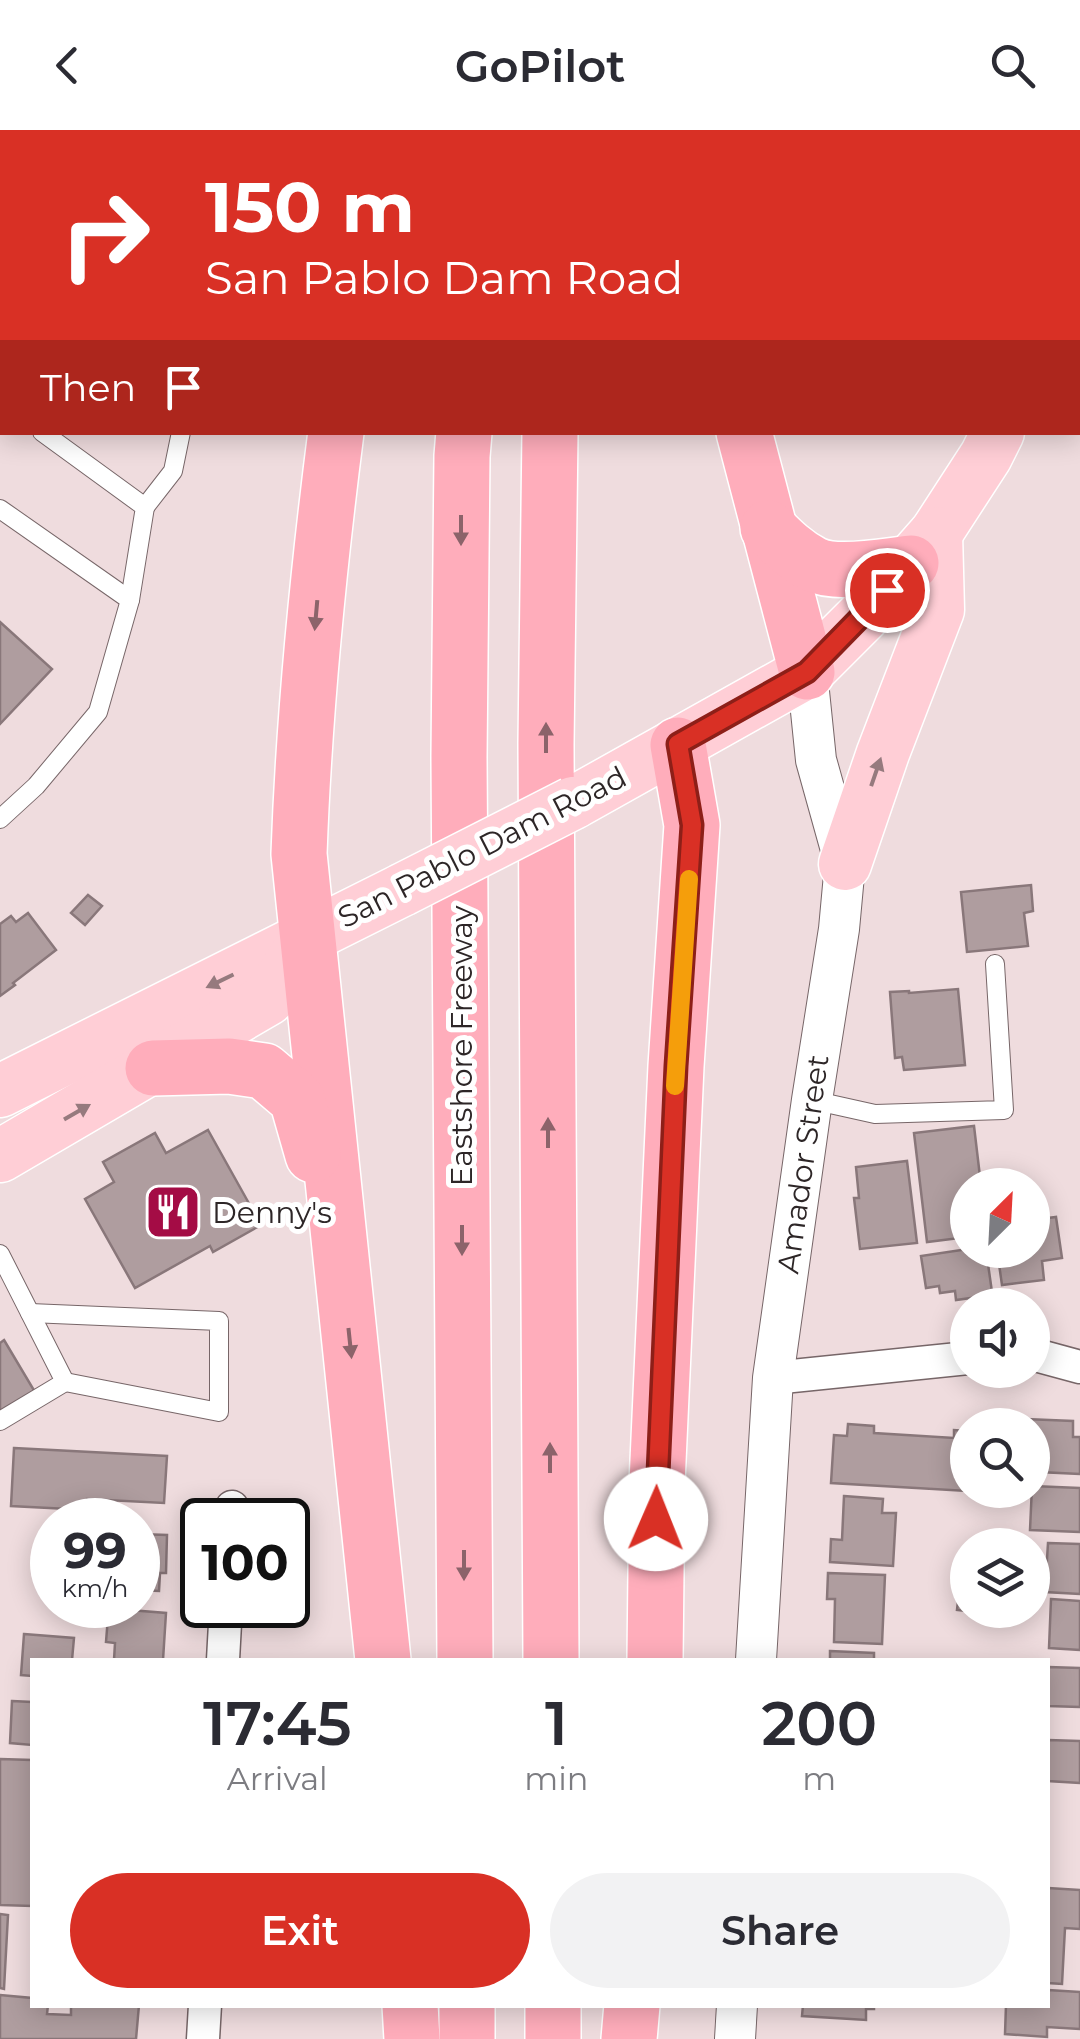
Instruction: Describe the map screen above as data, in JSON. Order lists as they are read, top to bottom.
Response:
{
  "streets": {
    "highway": ["Eastshore Freeway"],
    "main road": ["San Pablo Dam Road"],
    "street": ["Amador Street"]
  },
  "crossings": [
    ["San Pablo Dam Road", "Amador Street"]
  ],
  "places": {
    "restaurant": ["Denny's"]
  },
  "north": "top right",
  "page": {
    "header": "GoPilot",
    "turn": ["150 m", "San Pablo Dam Road"],
    "then": "Then",
    "speed": "99 km/h",
    "limit": "100",
    "eta": [
      "17:45",
      "Arrival",
      "1",
      "min",
      "200",
      "m"
    ],
    "buttons": ["Exit", "Share"]
  }
}
